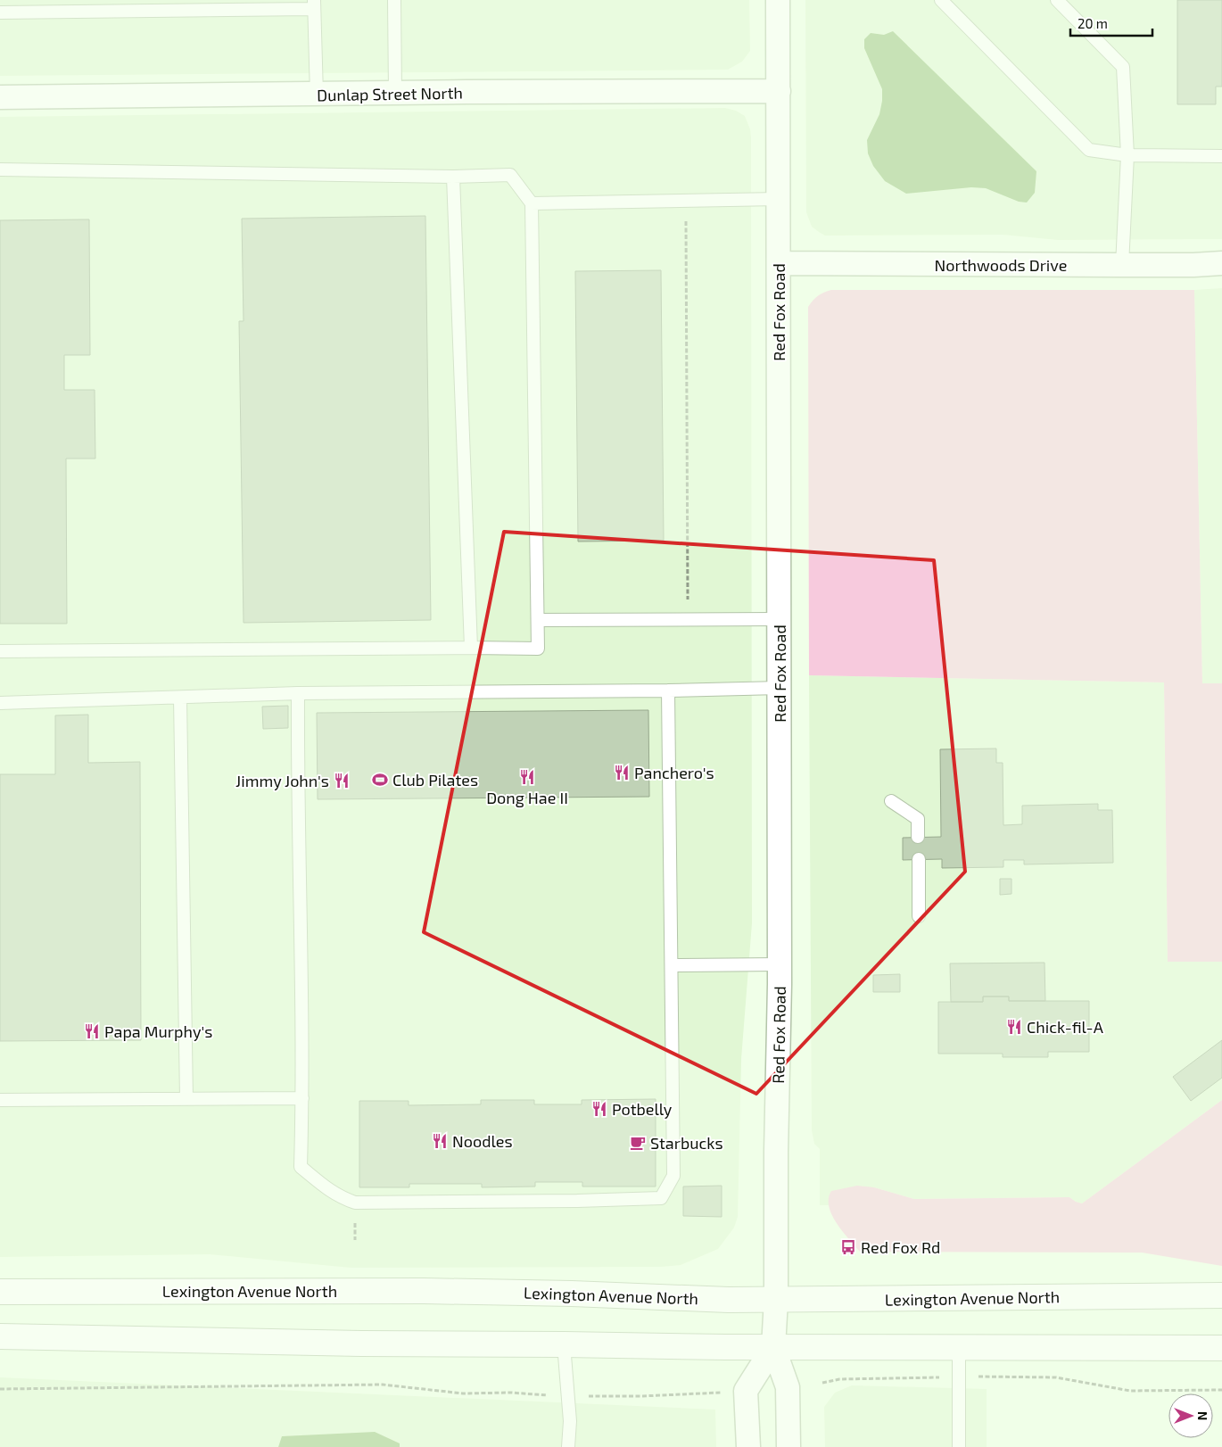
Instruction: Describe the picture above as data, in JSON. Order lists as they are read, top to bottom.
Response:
{
  "streets": {
    "main road": ["Lexington Avenue North"],
    "street": ["Dunlap Street North", "Northwoods Drive", "Red Fox Road"]
  },
  "crossings": [
    ["Dunlap Street North", "Red Fox Road"],
    ["Northwoods Drive", "Red Fox Road"],
    ["Red Fox Road", "Lexington Avenue North"]
  ],
  "places": {
    "restaurant": [
      "Panchero's",
      "Dong Hae II",
      "Jimmy John's",
      "Chick-fil-A",
      "Papa Murphy's",
      "Potbelly",
      "Noodles"
    ],
    "sports": ["Club Pilates"],
    "cafe": ["Starbucks"],
    "bus stop": ["Red Fox Rd"]
  },
  "scale_bar": "20 m",
  "north": "right"
}
